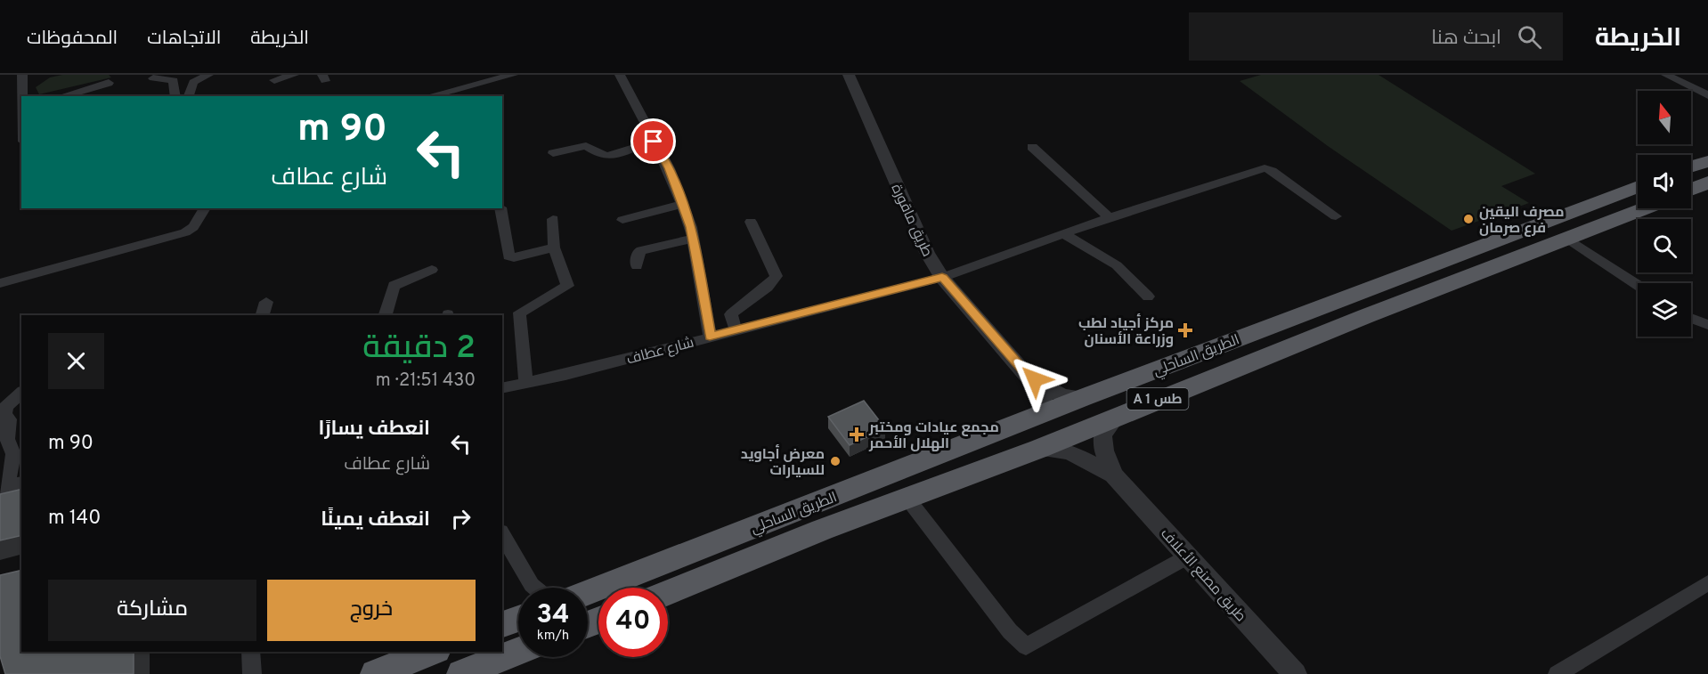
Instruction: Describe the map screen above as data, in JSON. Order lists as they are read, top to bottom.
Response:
{
  "streets": {
    "highway": ["الطريق الساحلي", "A 1 طس"],
    "street": ["طريق ماقورة", "شارع عطاف", "طريق مصنع الأعلاف"]
  },
  "crossings": [
    ["طريق ماقورة", "شارع عطاف"],
    ["طريق ماقورة", "الطريق الساحلي"],
    ["الطريق الساحلي", "طريق مصنع الأعلاف"]
  ],
  "places": {
    "other": ["مصرف اليقين فرع صرمان", "معرض أجاويد للسيارات"],
    "health": ["مركز أجياد لطب وزراعة الأسنان", "مجمع عيادات ومختبر الهلال الأحمر"]
  },
  "north": "top",
  "page": {
    "header": "الخريطة",
    "search": "ابحث هنا",
    "nav": ["الخريطة", "الاتجاهات", "المحفوظات"],
    "turn": ["90 m", "شارع عطاف"],
    "heading": ["2 دقيقة", "430 m · 21:51"],
    "list": [
      {
        "name": "انعطف يسارًا",
        "note": "شارع عطاف",
        "value": "90 m"
      },
      {
        "name": "انعطف يمينًا",
        "value": "140 m"
      }
    ],
    "buttons": ["خروج", "مشاركة"],
    "speed": "34 km/h",
    "limit": "40"
  }
}
